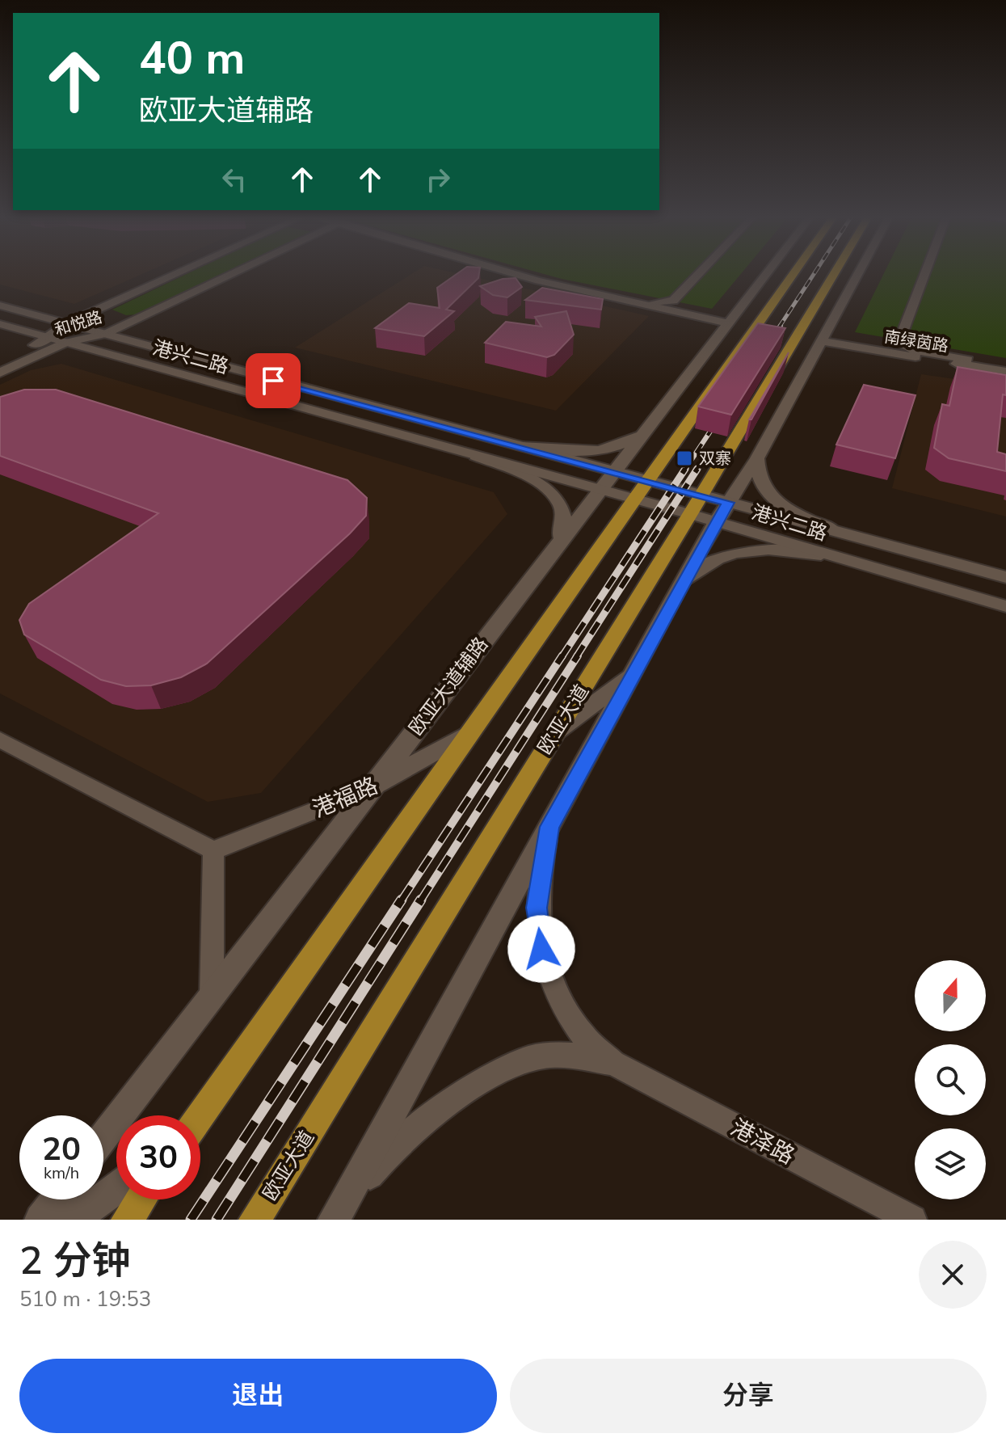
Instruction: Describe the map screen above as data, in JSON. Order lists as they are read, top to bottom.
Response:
{
  "streets": {
    "main road": ["欧亚大道"],
    "street": [
      "和悦路",
      "南绿茵路",
      "港兴二路",
      "欧亚大道辅路",
      "港福路",
      "港泽路"
    ]
  },
  "crossings": [
    ["和悦路", "港兴二路"],
    ["港兴二路", "欧亚大道辅路"],
    ["港兴二路", "欧亚大道"],
    ["欧亚大道辅路", "港福路"]
  ],
  "places": {
    "transit": ["双寨"]
  },
  "north": "top",
  "page": {
    "turn": ["40 m", "欧亚大道辅路"],
    "speed": "20 km/h",
    "limit": "30",
    "heading": ["2 分钟", "510 m · 19:53"],
    "buttons": ["退出", "分享"]
  }
}
